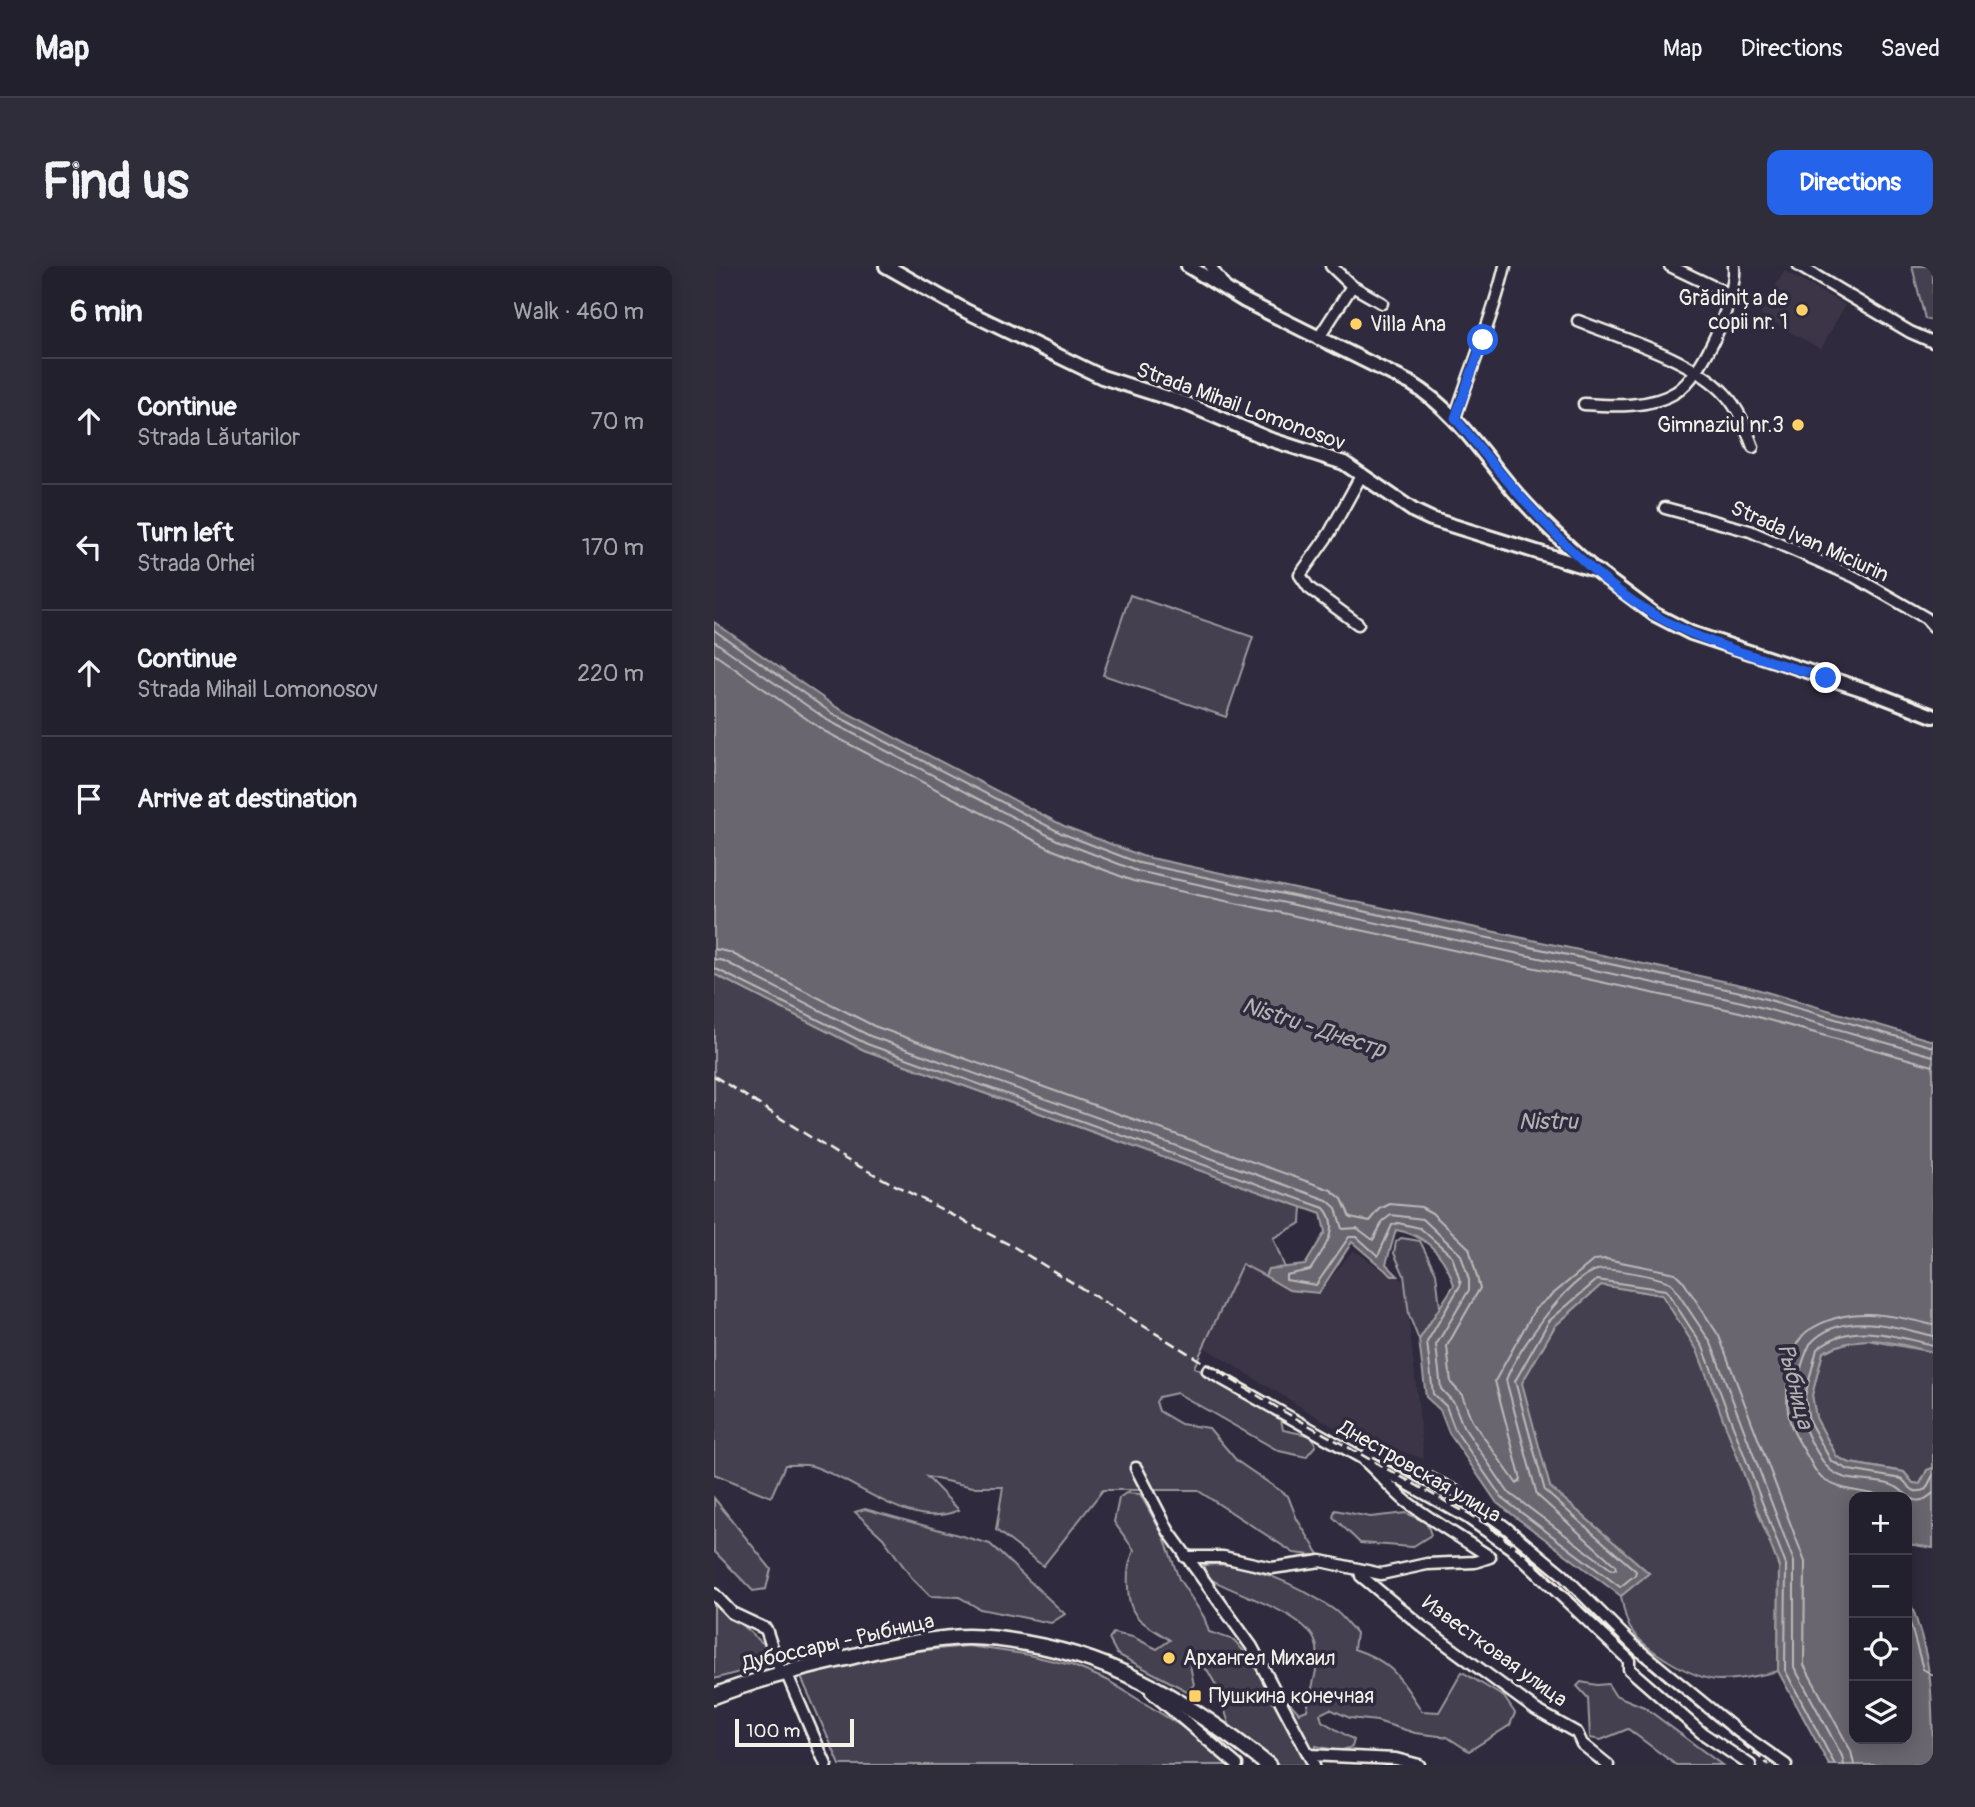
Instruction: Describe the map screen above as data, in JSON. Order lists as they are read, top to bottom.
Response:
{
  "streets": {
    "highway": ["Дубоссары - Рыбница"],
    "main road": ["Strada Mihail Lomonosov"],
    "street": ["Strada Ivan Miciurin", "Днестровская улица", "Известковая улица"]
  },
  "crossings": [
    ["Днестровская улица", "Известковая улица"]
  ],
  "water": ["Nistru - Днестр", "Nistru", "Рыбница"],
  "places": {
    "other": [
      "Grădinița de copii nr. 1",
      "Villa Ana",
      "Gimnaziul nr.3",
      "Архангел Михаил"
    ],
    "transit": ["Пушкина конечная"]
  },
  "scale_bar": "100 m",
  "page": {
    "header": "Map",
    "nav": ["Map", "Directions", "Saved"],
    "buttons": "Directions",
    "title": "Find us",
    "heading": ["6 min", "Walk · 460 m"],
    "list": [
      ["Continue", "Strada Lăutarilor", "70 m"],
      ["Turn left", "Strada Orhei", "170 m"],
      ["Continue", "Strada Mihail Lomonosov", "220 m"],
      "Arrive at destination"
    ],
    "map_buttons": ["+", "−"],
    "scale": "100 m"
  }
}
